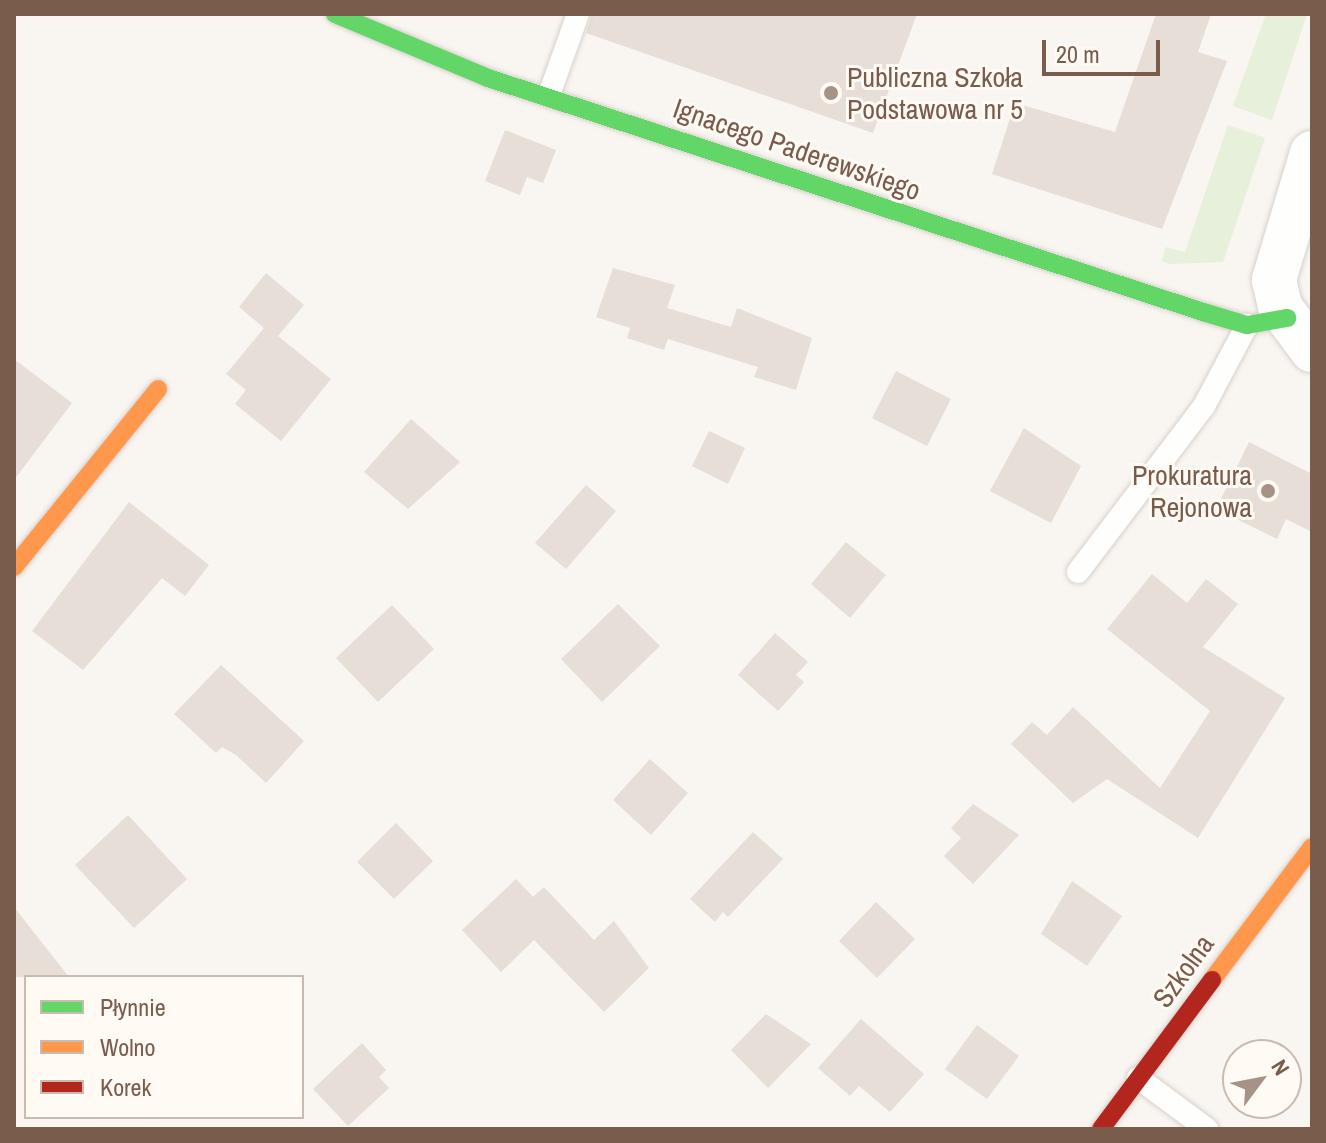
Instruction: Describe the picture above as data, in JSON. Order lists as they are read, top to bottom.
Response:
{
  "streets": {
    "street": ["Ignacego Paderewskiego", "Szkolna"]
  },
  "places": ["Publiczna Szkoła Podstawowa nr 5", "Prokuratura Rejonowa"],
  "legend": ["Płynnie", "Wolno", "Korek"],
  "scale_bar": "20 m",
  "north": "top right"
}
